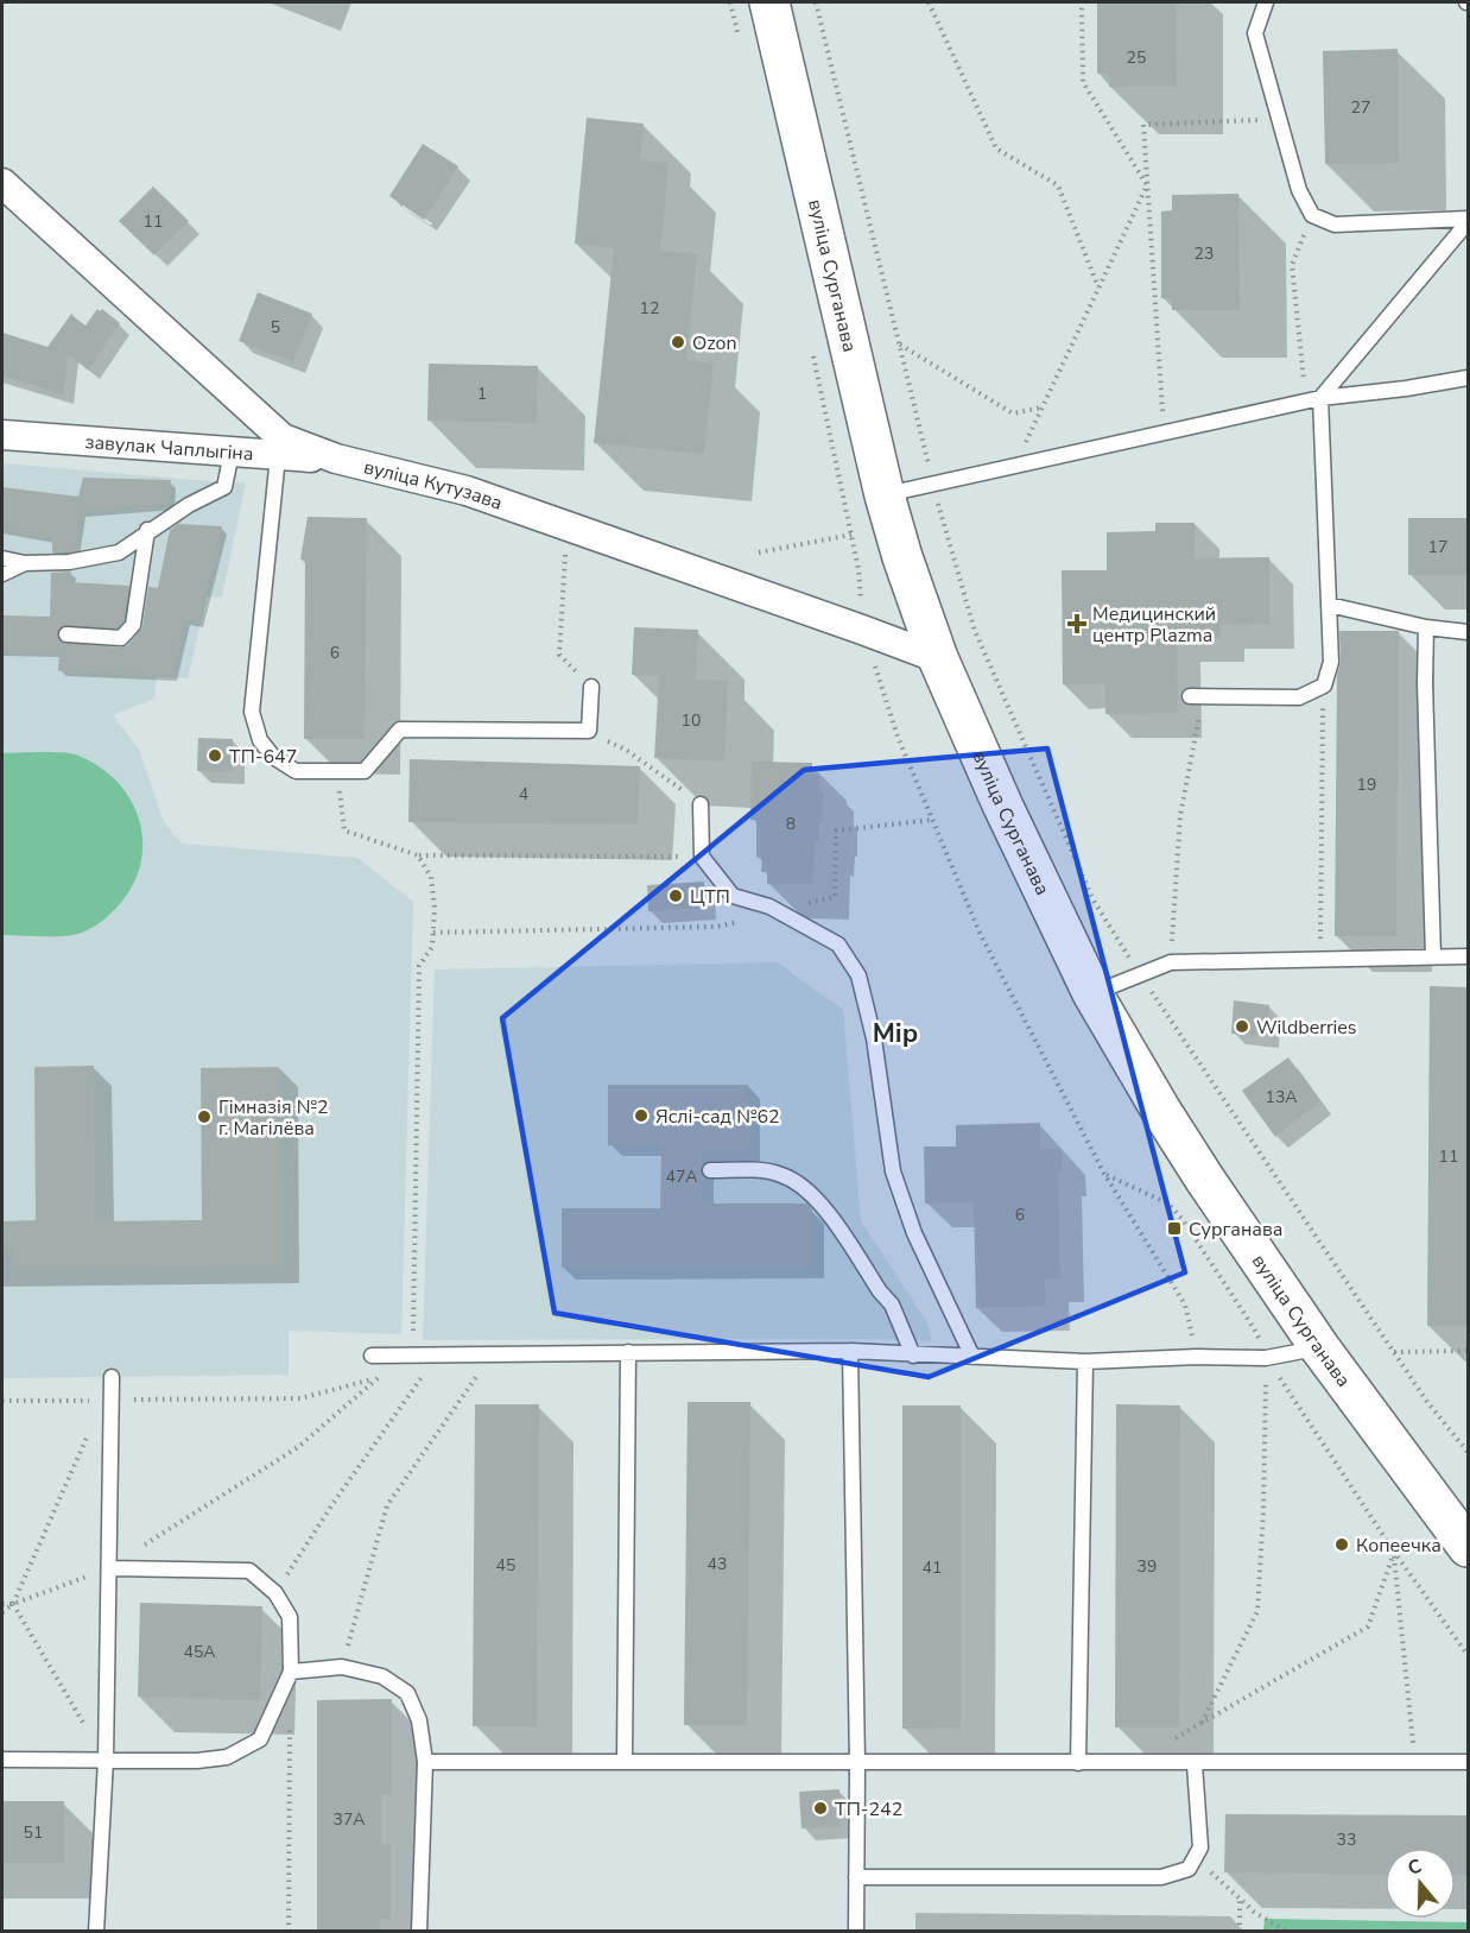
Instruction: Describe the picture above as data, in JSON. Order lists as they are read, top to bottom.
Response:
{
  "streets": {
    "main road": ["вуліца Сурганава"],
    "street": ["завулак Чаплыгіна", "вуліца Кутузава"]
  },
  "crossings": [
    ["вуліца Сурганава", "вуліца Кутузава"],
    ["завулак Чаплыгіна", "вуліца Кутузава"]
  ],
  "districts": ["Мір"],
  "places": {
    "other": [
      "Ozon",
      "ТП-647",
      "ЦТП",
      "Wildberries",
      "Яслі-сад №62",
      "Гімназія №2 г. Магілёва",
      "Копеечка",
      "ТП-242"
    ],
    "health": ["Медицинский центр Plazma"],
    "transit": ["Сурганава"]
  },
  "house_numbers": [
    "25",
    "27",
    "11",
    "23",
    "12",
    "5",
    "1",
    "17",
    "6",
    "10",
    "19",
    "4",
    "8",
    "13А",
    "11",
    "47А",
    "6",
    "43",
    "45",
    "39",
    "41",
    "45А",
    "37А",
    "51",
    "33"
  ],
  "north": "top"
}
